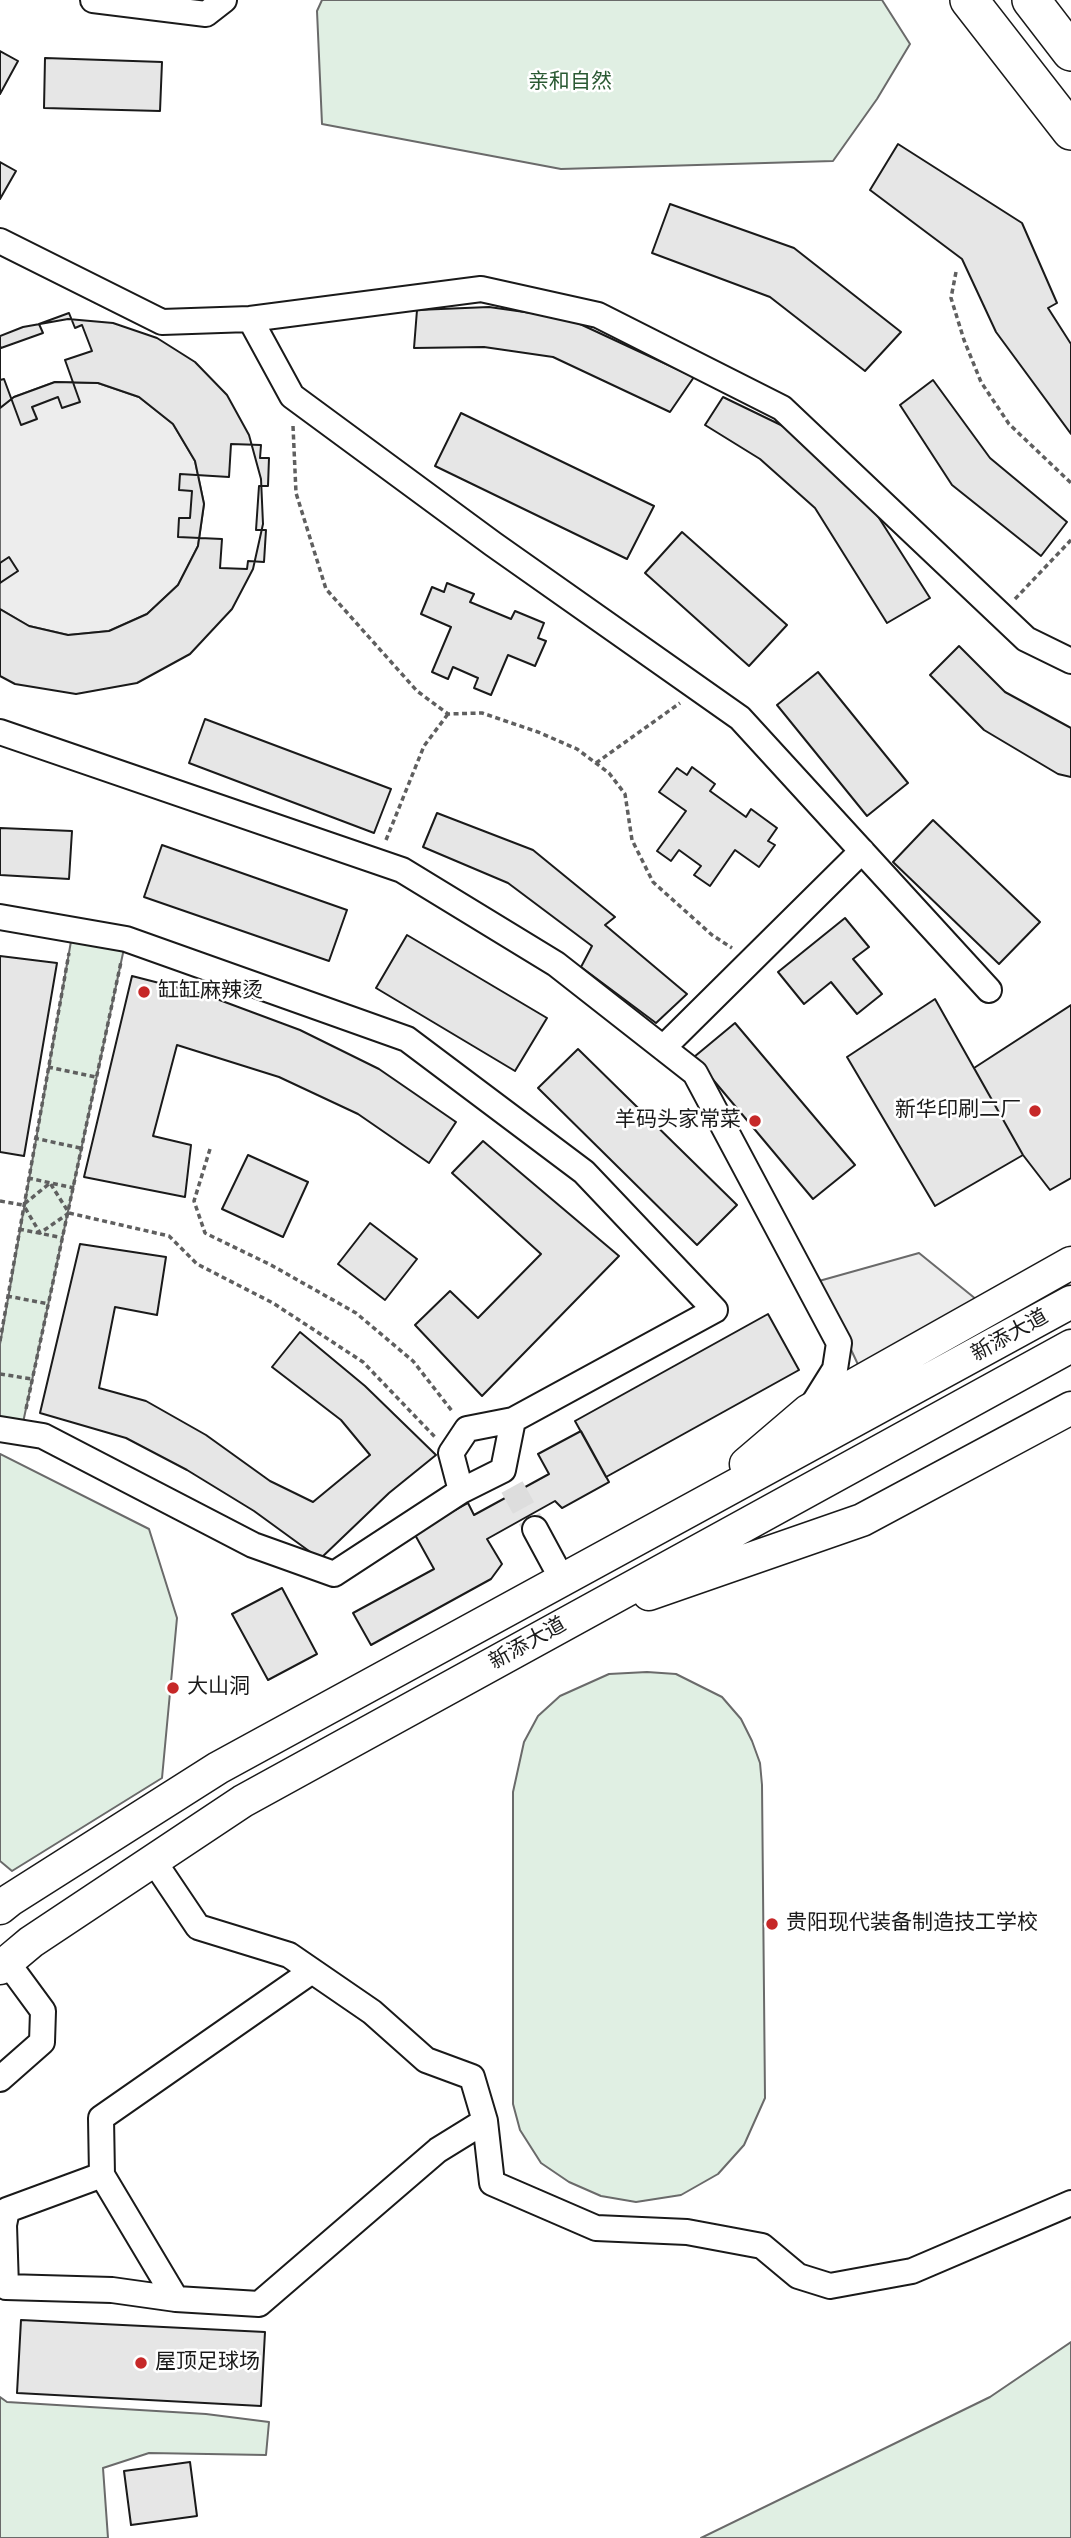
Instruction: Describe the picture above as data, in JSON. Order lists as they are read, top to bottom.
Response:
{
  "streets": {
    "main road": ["新添大道"]
  },
  "parks": ["亲和自然"],
  "places": [
    "缸缸麻辣烫",
    "新华印刷二厂",
    "羊码头家常菜",
    "大山洞",
    "贵阳现代装备制造技工学校",
    "屋顶足球场"
  ]
}
